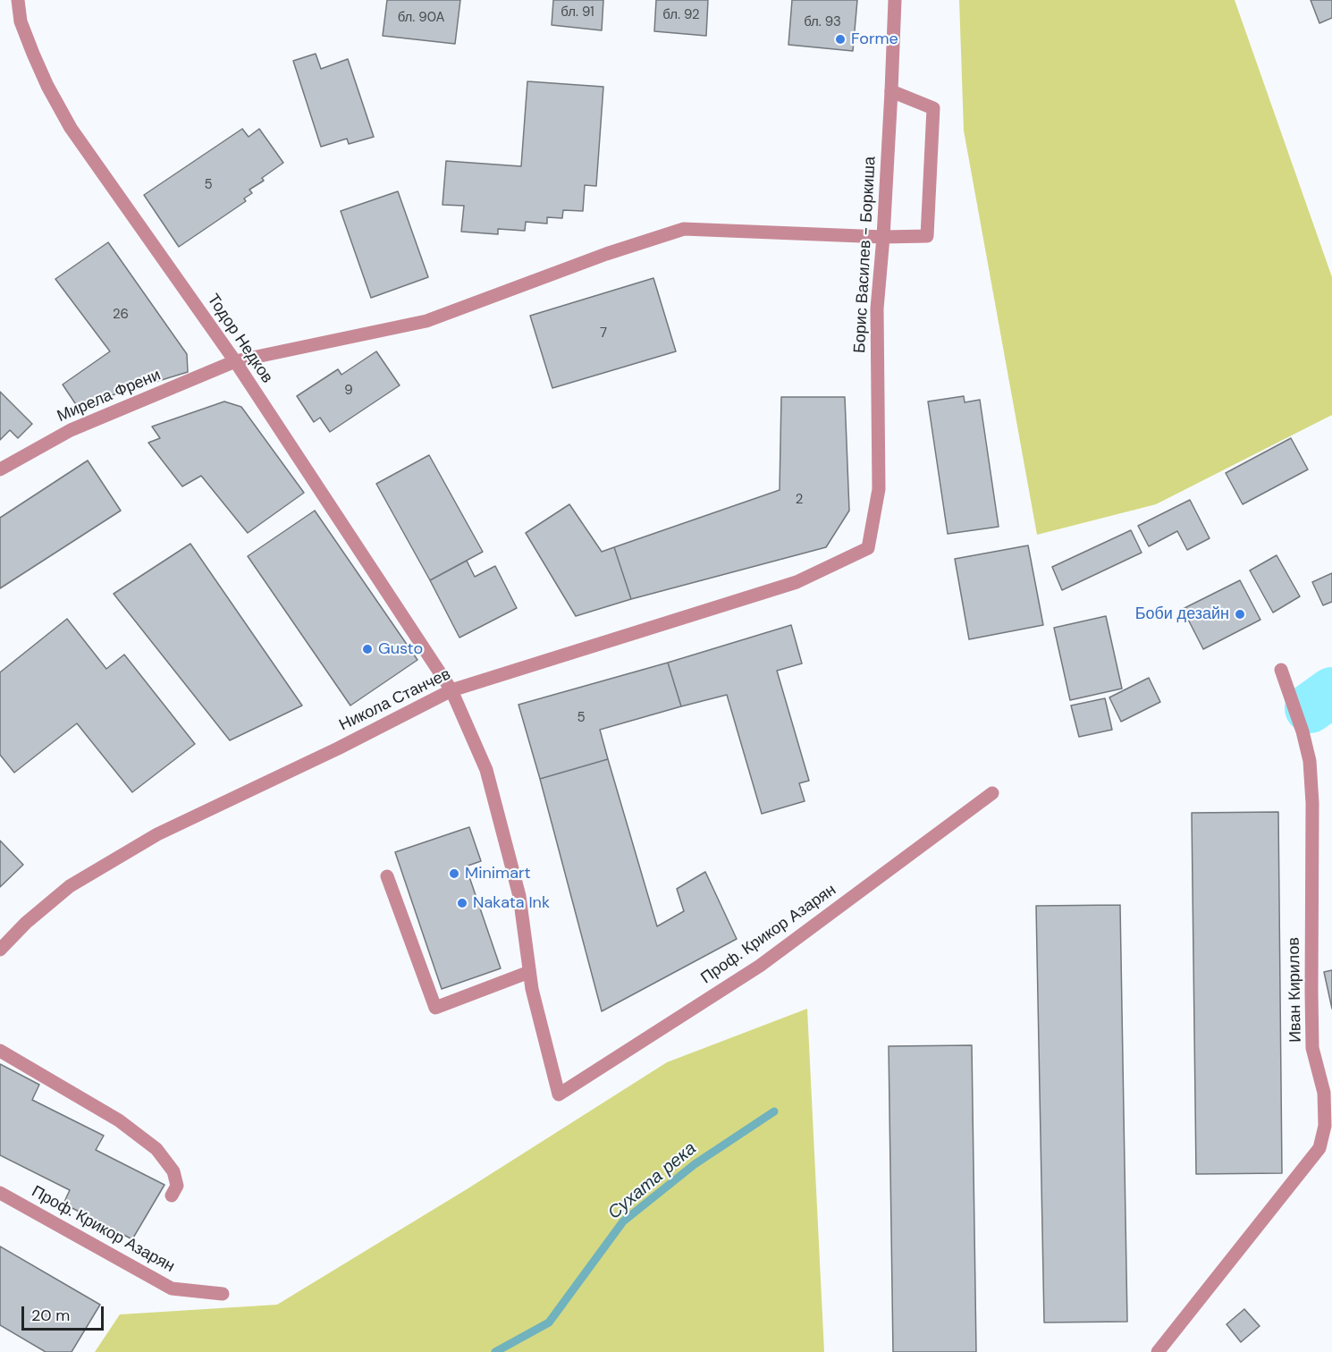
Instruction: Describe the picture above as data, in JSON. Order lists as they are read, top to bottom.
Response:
{
  "streets": {
    "street": [
      "Борис Василев - Боркиша",
      "Тодор Недков",
      "Мирела Френи",
      "Никола Станчев",
      "Проф. Крикор Азарян",
      "Иван Кирилов"
    ]
  },
  "crossings": [
    ["Борис Василев - Боркиша", "Мирела Френи"],
    ["Борис Василев - Боркиша", "Никола Станчев"],
    ["Тодор Недков", "Мирела Френи"],
    ["Тодор Недков", "Никола Станчев"],
    ["Тодор Недков", "Проф. Крикор Азарян"]
  ],
  "water": ["Сухата река"],
  "places": [
    "Forme",
    "Боби дезайн",
    "Gusto",
    "Minimart",
    "Nakata Ink"
  ],
  "house_numbers": [
    "бл. 91",
    "бл. 92",
    "бл. 90A",
    "бл. 93",
    "5",
    "26",
    "7",
    "9",
    "2",
    "5"
  ],
  "scale_bar": "20 m"
}
